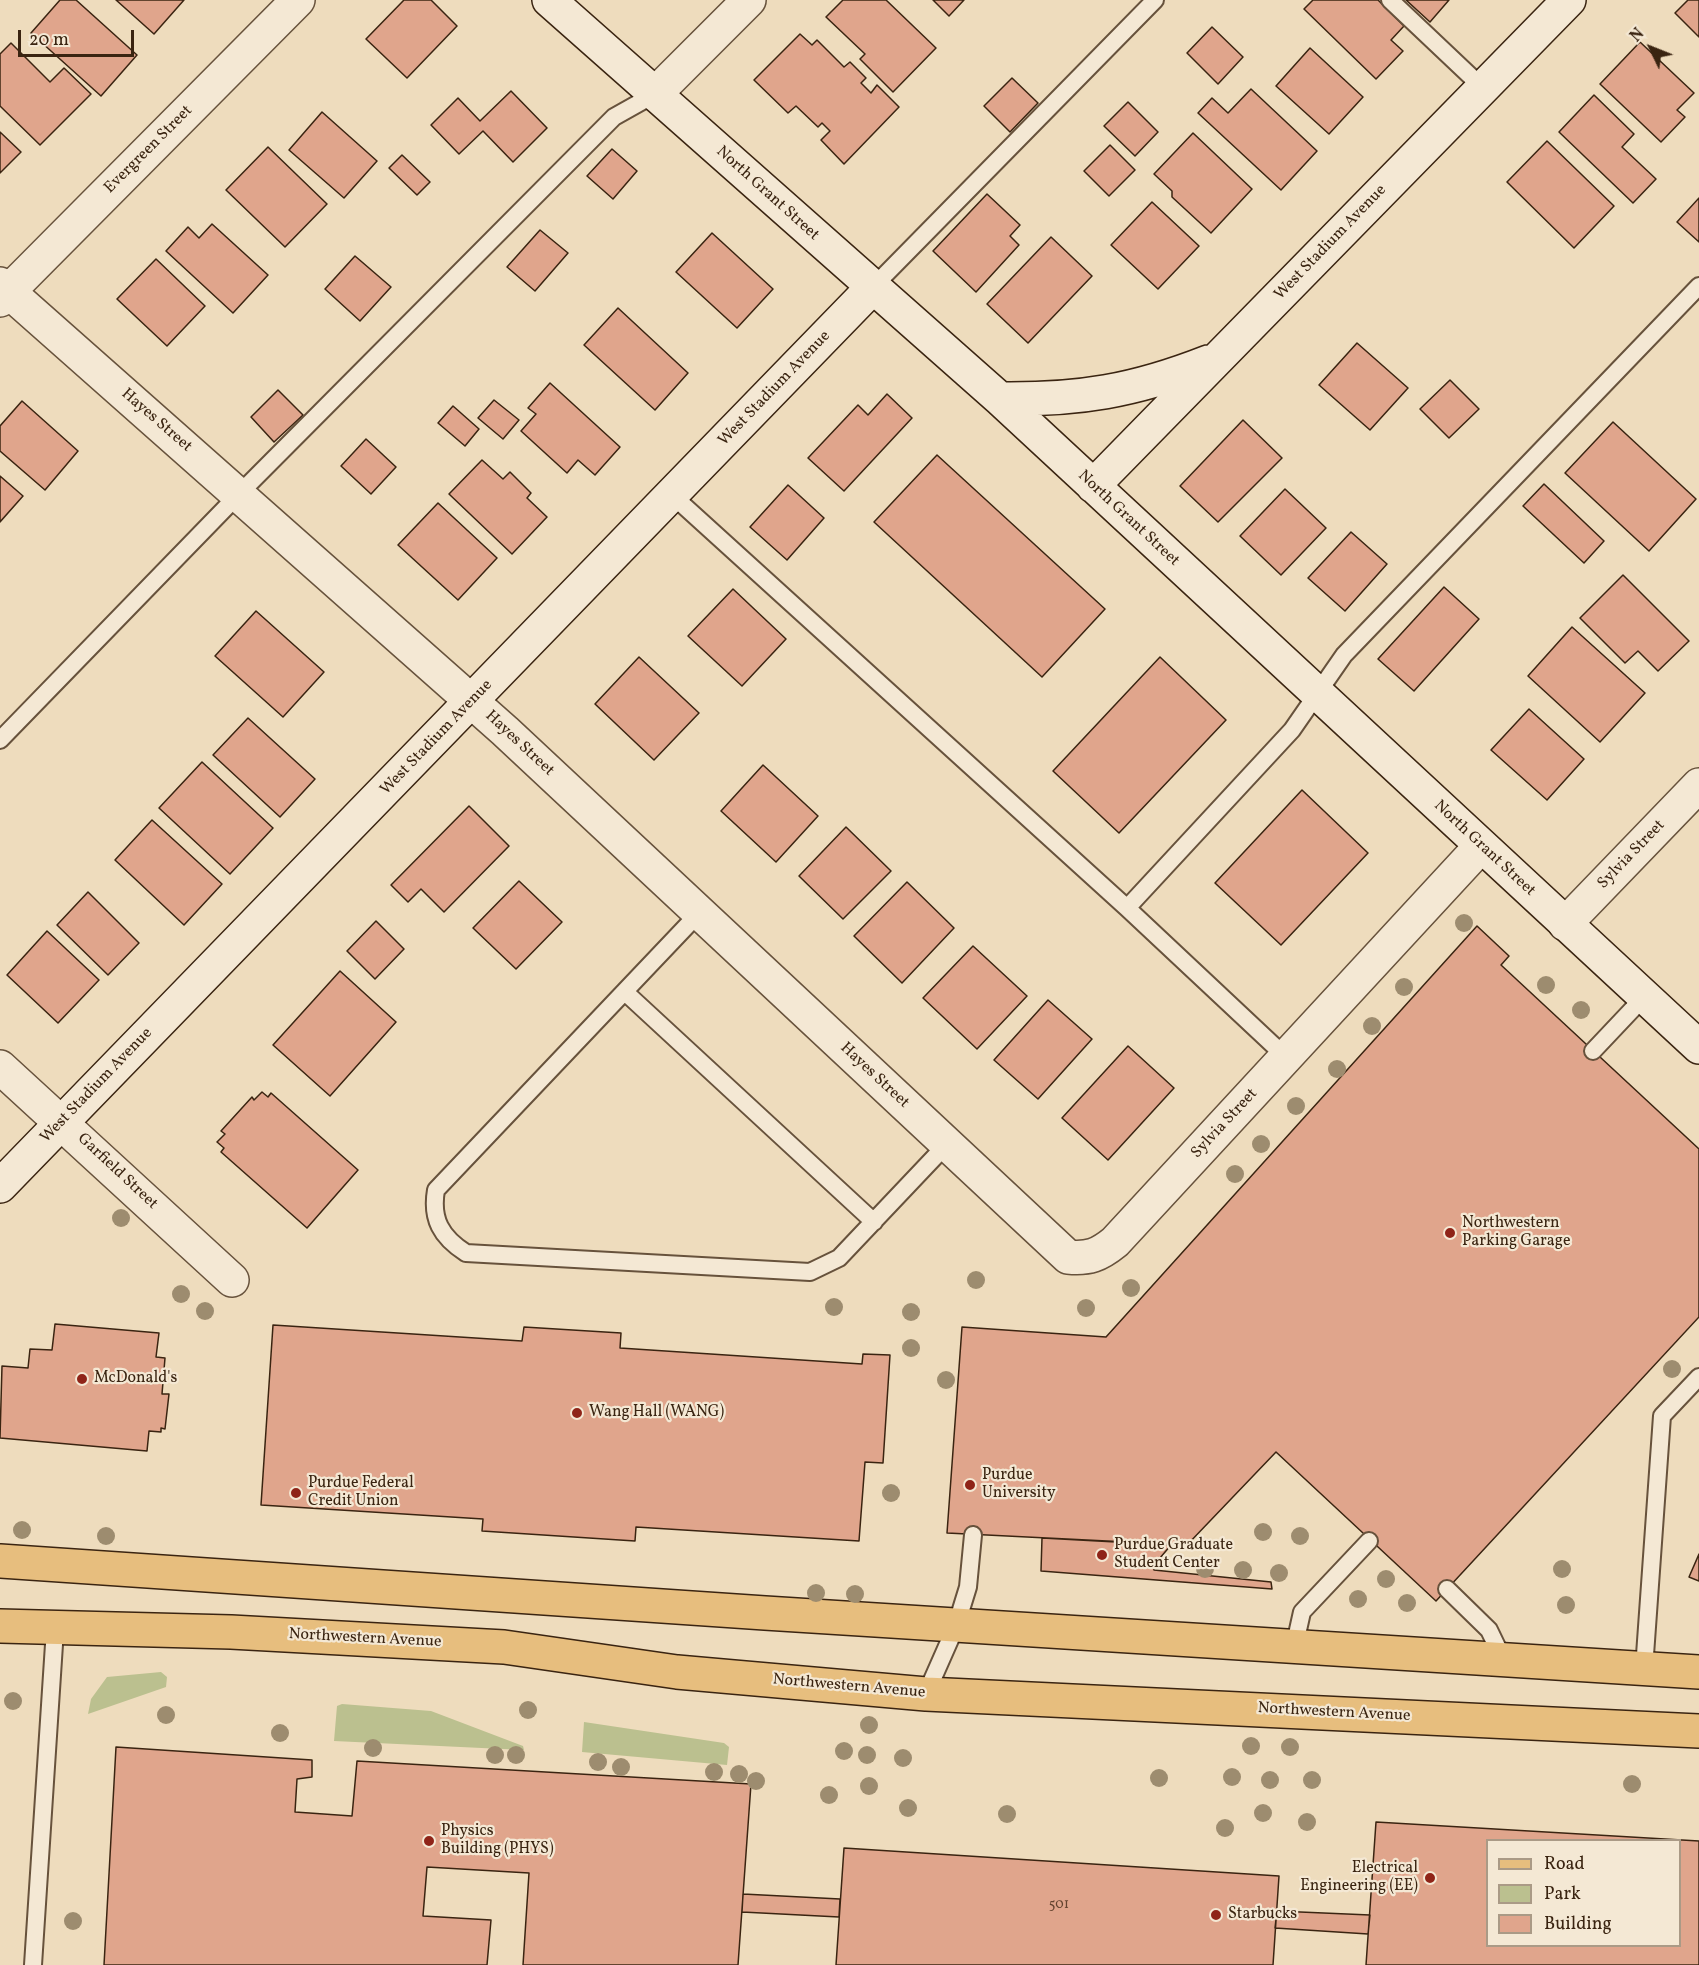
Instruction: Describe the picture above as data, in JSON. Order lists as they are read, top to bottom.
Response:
{
  "streets": {
    "main road": ["Northwestern Avenue"],
    "street": [
      "Evergreen Street",
      "North Grant Street",
      "West Stadium Avenue",
      "Hayes Street",
      "Sylvia Street",
      "Garfield Street"
    ]
  },
  "crossings": [
    ["Evergreen Street", "Hayes Street"],
    ["North Grant Street", "West Stadium Avenue"],
    ["North Grant Street", "Sylvia Street"],
    ["West Stadium Avenue", "Hayes Street"],
    ["West Stadium Avenue", "Garfield Street"],
    ["Hayes Street", "Sylvia Street"]
  ],
  "places": [
    "Northwestern Parking Garage",
    "McDonald's",
    "Wang Hall (WANG)",
    "Purdue University",
    "Purdue Federal Credit Union",
    "Purdue Graduate Student Center",
    "Physics Building (PHYS)",
    "Electrical Engineering (EE)",
    "Starbucks"
  ],
  "house_numbers": ["501"],
  "legend": ["Road", "Park", "Building"],
  "scale_bar": "20 m",
  "north": "top left"
}
